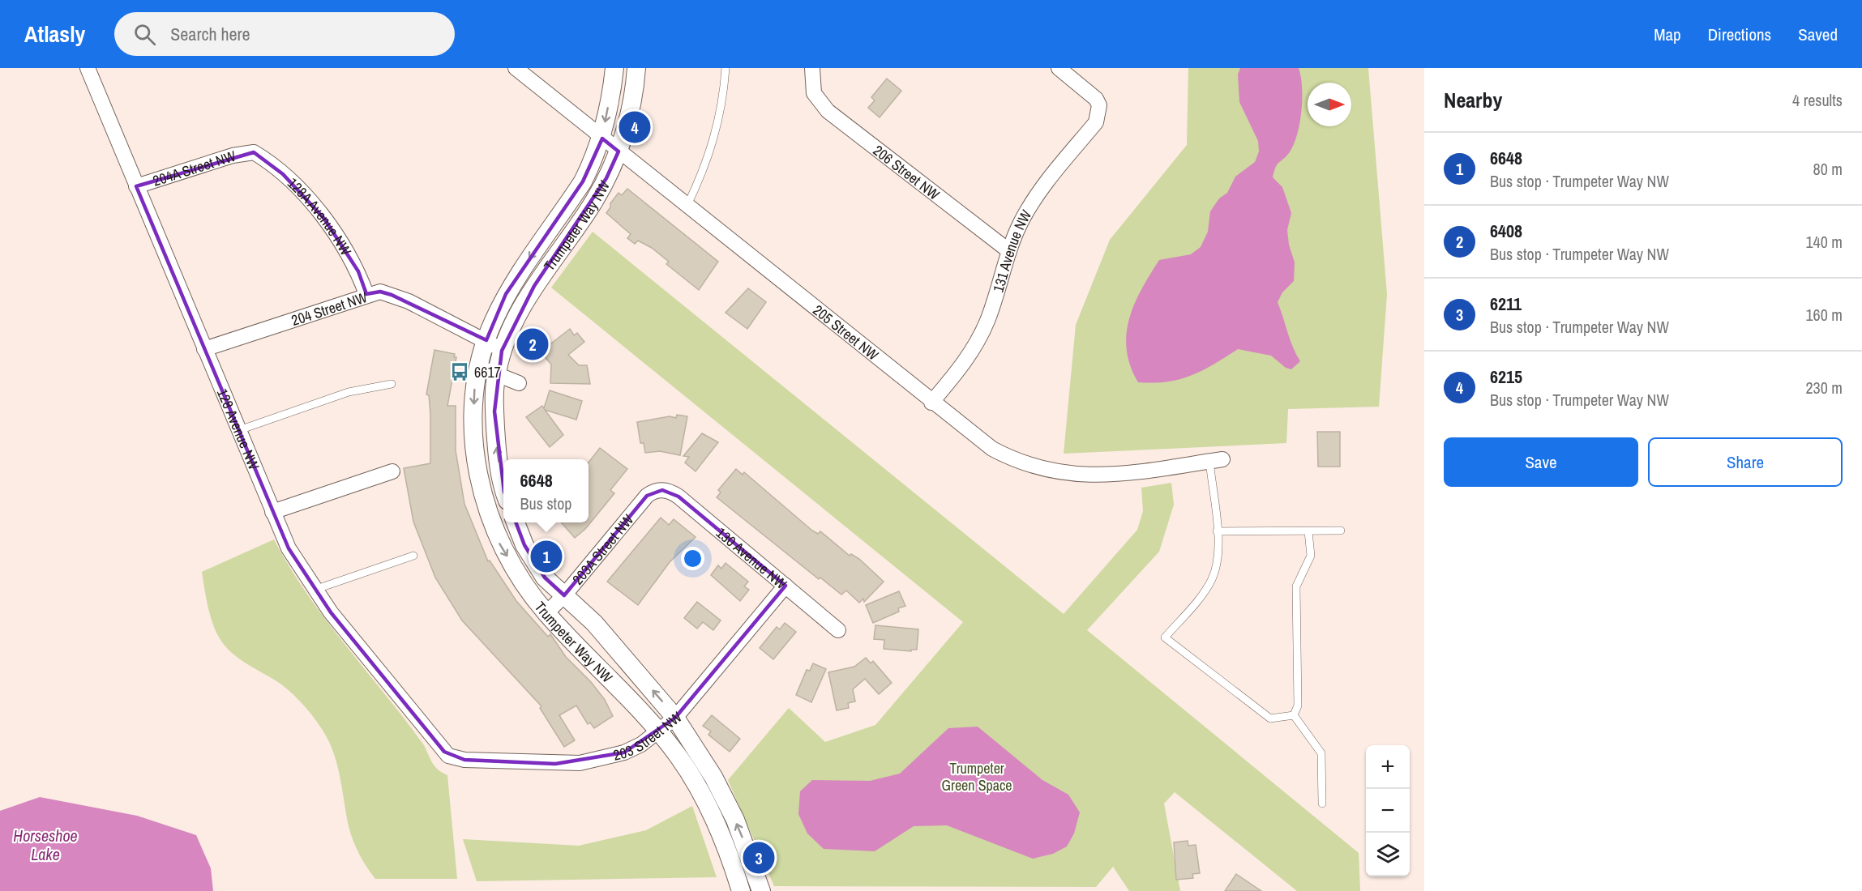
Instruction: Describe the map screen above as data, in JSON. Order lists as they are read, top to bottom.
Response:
{
  "streets": {
    "street": [
      "204A Street NW",
      "206 Street NW",
      "128A Avenue NW",
      "Trumpeter Way NW",
      "131 Avenue NW",
      "204 Street NW",
      "205 Street NW",
      "128 Avenue NW",
      "203A Street NW",
      "130 Avenue NW",
      "203 Street NW"
    ]
  },
  "crossings": [
    ["204A Street NW", "128A Avenue NW"],
    ["204A Street NW", "128 Avenue NW"],
    ["206 Street NW", "131 Avenue NW"],
    ["128A Avenue NW", "204 Street NW"],
    ["Trumpeter Way NW", "204 Street NW"],
    ["Trumpeter Way NW", "205 Street NW"],
    ["Trumpeter Way NW", "203A Street NW"],
    ["Trumpeter Way NW", "203 Street NW"],
    ["131 Avenue NW", "205 Street NW"],
    ["204 Street NW", "128 Avenue NW"],
    ["128 Avenue NW", "203 Street NW"],
    ["203A Street NW", "130 Avenue NW"],
    ["130 Avenue NW", "203 Street NW"]
  ],
  "water": ["Horseshoe Lake"],
  "parks": ["Trumpeter Green Space"],
  "places": {
    "bus stop": ["6617"]
  },
  "north": "right",
  "page": {
    "header": "Atlasly",
    "search": "Search here",
    "nav": ["Map", "Directions", "Saved"],
    "heading": ["Nearby", "4 results"],
    "pins": [
      "4",
      "2",
      "1",
      "3"
    ],
    "list": [
      {
        "mark": "1",
        "name": "6648",
        "note": "Bus stop · Trumpeter Way NW",
        "value": "80 m"
      },
      {
        "mark": "2",
        "name": "6408",
        "note": "Bus stop · Trumpeter Way NW",
        "value": "140 m"
      },
      {
        "mark": "3",
        "name": "6211",
        "note": "Bus stop · Trumpeter Way NW",
        "value": "160 m"
      },
      {
        "mark": "4",
        "name": "6215",
        "note": "Bus stop · Trumpeter Way NW",
        "value": "230 m"
      }
    ],
    "buttons": ["Save", "Share"],
    "popup": ["6648", "Bus stop"],
    "map_buttons": ["+", "−"]
  }
}
